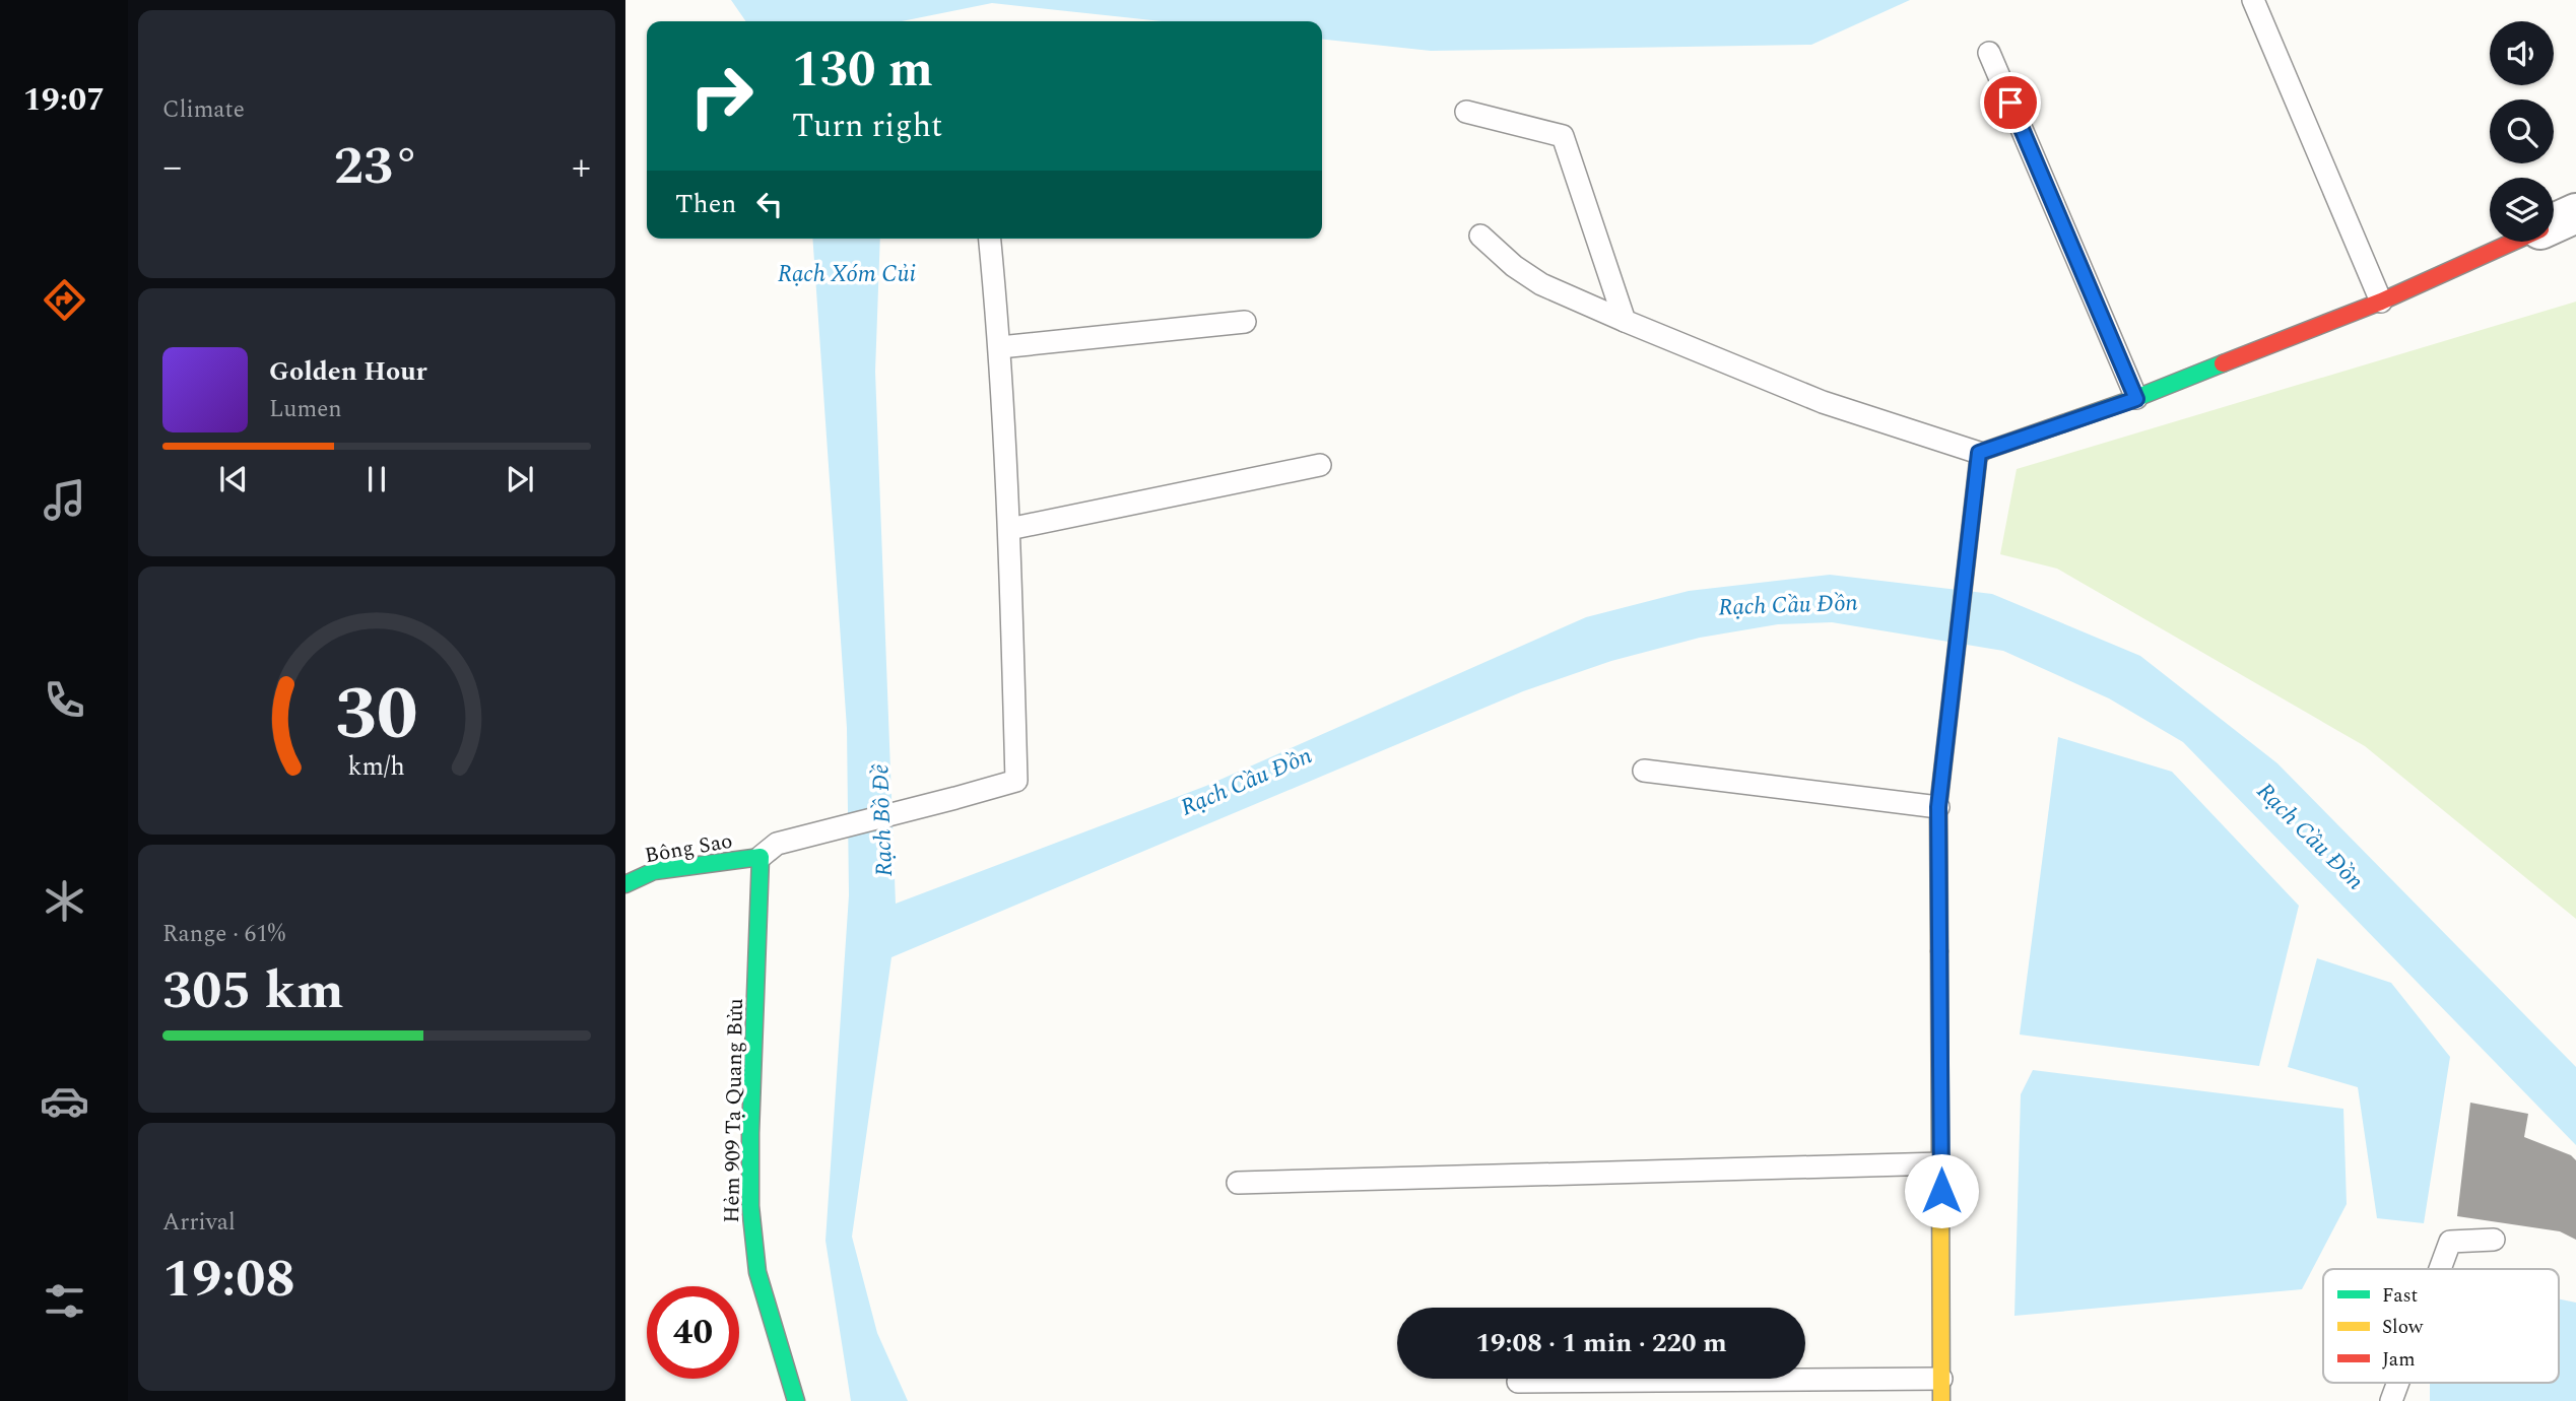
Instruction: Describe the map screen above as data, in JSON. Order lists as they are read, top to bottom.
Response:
{
  "streets": {
    "street": ["Bông Sao", "Hẻm 909 Tạ Quang Bửu"]
  },
  "crossings": [
    ["Bông Sao", "Hẻm 909 Tạ Quang Bửu"]
  ],
  "water": ["Rạch Xóm Củi", "Rạch Cầu Đồn", "Rạch Bồ Đề"],
  "legend": ["Fast", "Slow", "Jam"],
  "page": {
    "tabs": "19:07",
    "tile": [
      "Climate",
      ["Range · 61%", "305 km"],
      ["Arrival", "19:08"]
    ],
    "turn": ["130 m", "Turn right"],
    "heat": ["−", "23°", "+"],
    "then": "Then",
    "song": ["Golden Hour", "Lumen"],
    "limit": "40",
    "trip": "19:08 · 1 min · 220 m",
    "gauge": ["30", "km/h"]
  }
}
